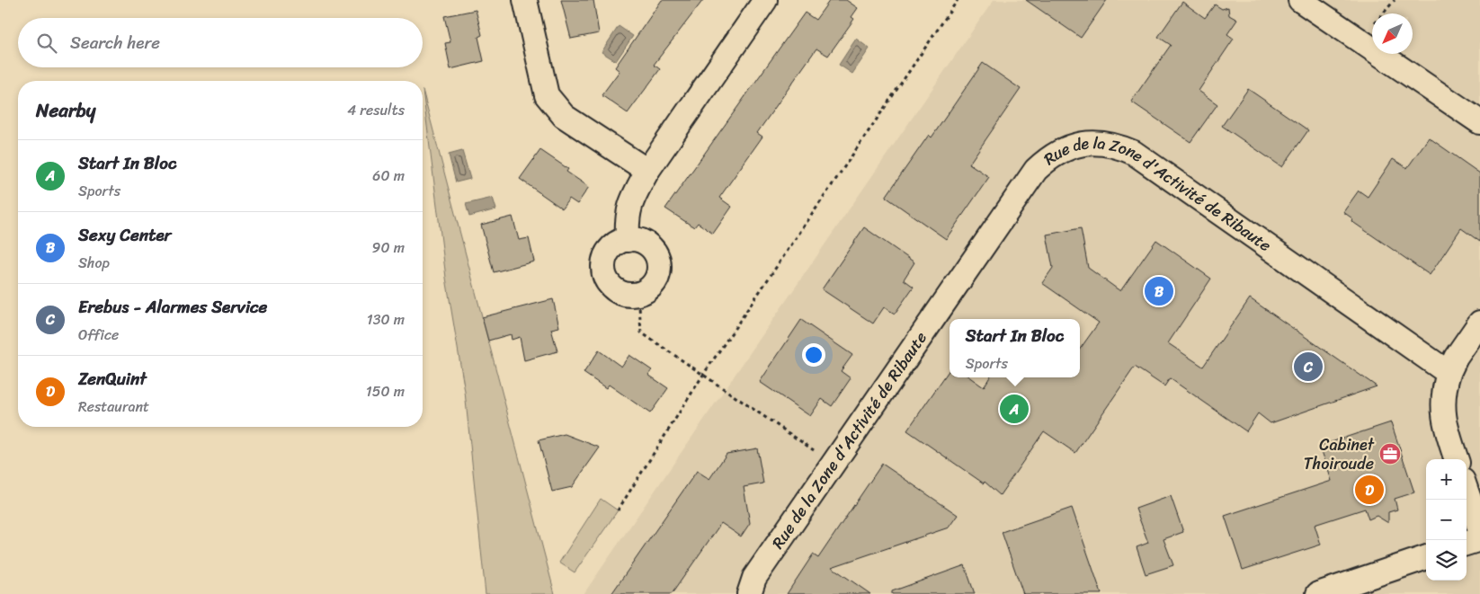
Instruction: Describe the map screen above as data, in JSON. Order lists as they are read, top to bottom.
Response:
{
  "streets": {
    "street": ["Rue de la Zone d'Activité de Ribaute"]
  },
  "places": {
    "office": ["Cabinet Thoiroude"]
  },
  "north": "bottom left",
  "page": {
    "search": "Search here",
    "heading": ["Nearby", "4 results"],
    "list": [
      {
        "mark": "A",
        "name": "Start In Bloc",
        "note": "Sports",
        "value": "60 m"
      },
      {
        "mark": "B",
        "name": "Sexy Center",
        "note": "Shop",
        "value": "90 m"
      },
      {
        "mark": "C",
        "name": "Erebus - Alarmes Service",
        "note": "Office",
        "value": "130 m"
      },
      {
        "mark": "D",
        "name": "ZenQuint",
        "note": "Restaurant",
        "value": "150 m"
      }
    ],
    "pins": [
      "B",
      "C",
      "A",
      "D"
    ],
    "popup": ["Start In Bloc", "Sports"],
    "map_buttons": ["+", "−"]
  }
}
